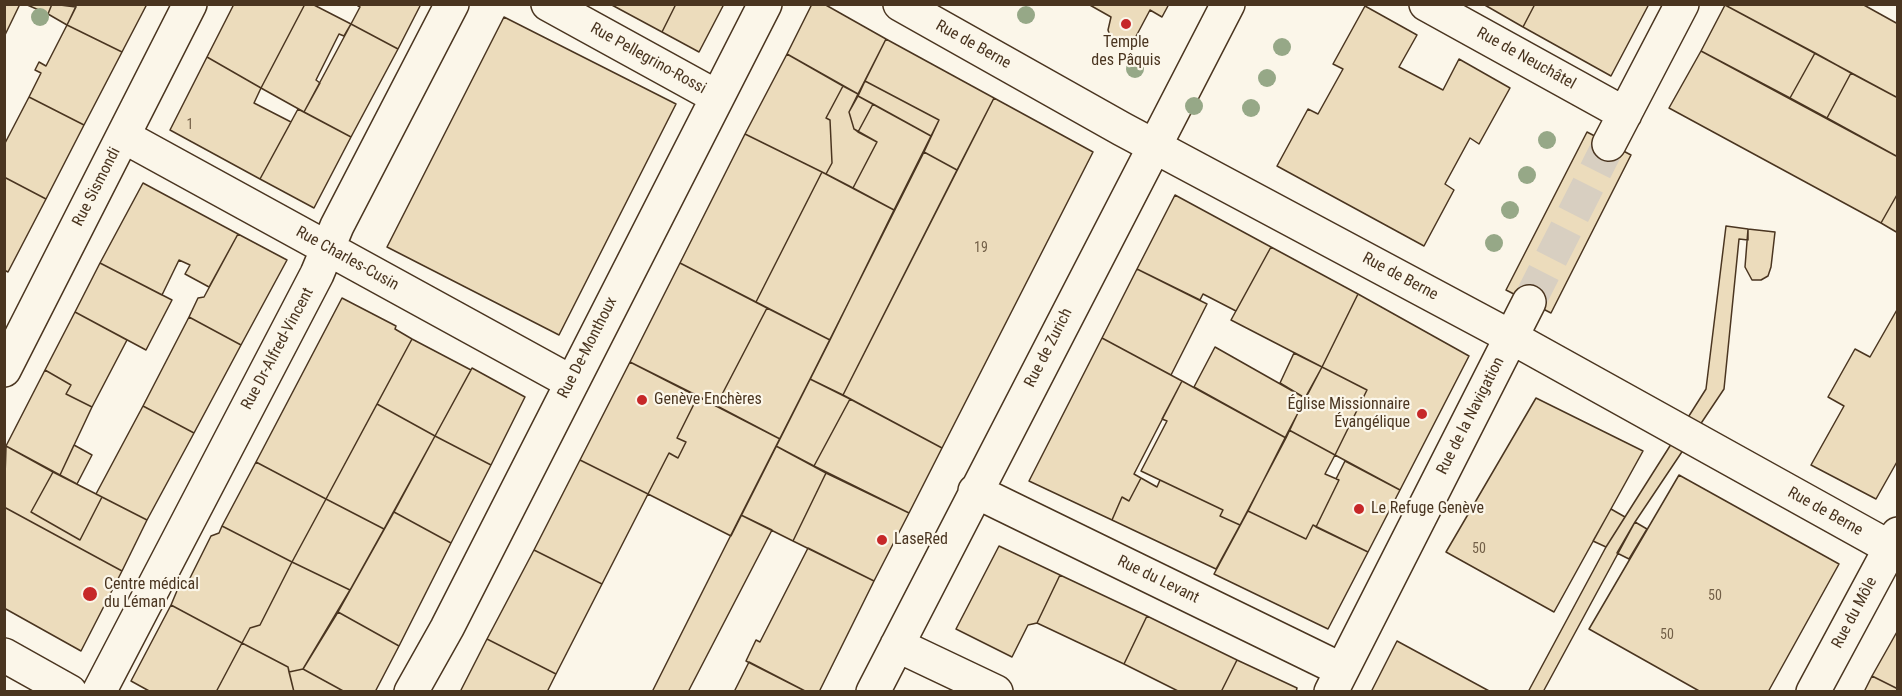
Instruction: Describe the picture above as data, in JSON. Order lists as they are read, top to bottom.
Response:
{
  "streets": {
    "street": [
      "Rue de Berne",
      "Rue Pellegrino-Rossi",
      "Rue de Neuchâtel",
      "Rue Sismondi",
      "Rue Charles-Cusin",
      "Rue De-Monthoux",
      "Rue de Zurich",
      "Rue Dr-Alfred-Vincent",
      "Rue de la Navigation",
      "Rue du Levant",
      "Rue du Môle"
    ]
  },
  "crossings": [
    ["Rue de Berne", "Rue de Zurich"],
    ["Rue de Berne", "Rue de la Navigation"],
    ["Rue de Berne", "Rue du Môle"],
    ["Rue Pellegrino-Rossi", "Rue De-Monthoux"],
    ["Rue Sismondi", "Rue Charles-Cusin"],
    ["Rue Charles-Cusin", "Rue De-Monthoux"],
    ["Rue Charles-Cusin", "Rue Dr-Alfred-Vincent"],
    ["Rue de Zurich", "Rue du Levant"],
    ["Rue de la Navigation", "Rue du Levant"]
  ],
  "places": [
    "Temple des Pâquis",
    "Genève Enchères",
    "Église Missionnaire Évangélique",
    "Le Refuge Genève",
    "LaseRed",
    "Centre médical du Léman"
  ],
  "house_numbers": [
    "1",
    "19",
    "50",
    "50",
    "50"
  ]
}
